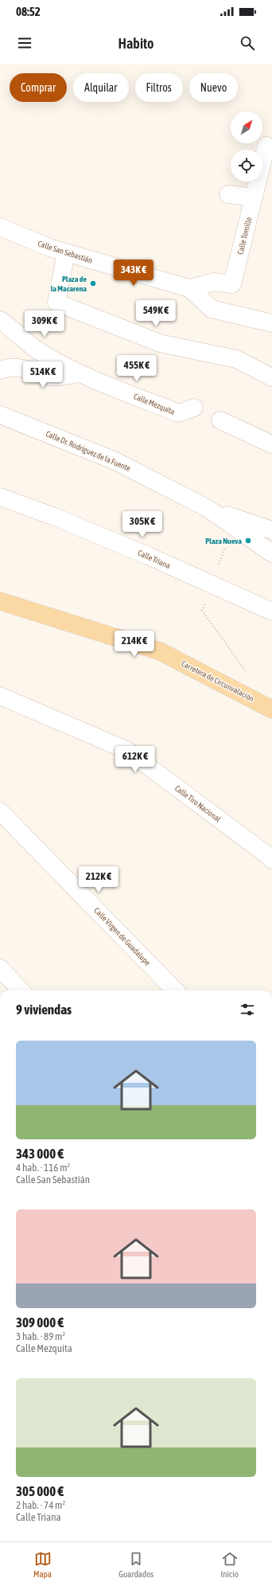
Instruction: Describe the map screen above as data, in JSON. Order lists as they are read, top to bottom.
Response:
{
  "streets": {
    "main road": ["Carretera de Circunvalación"],
    "street": [
      "Calle Tomillo",
      "Calle San Sebastián",
      "Calle Mezquita",
      "Calle Dr. Rodríguez de la Fuente",
      "Calle Triana",
      "Calle Tiro Nacional",
      "Calle Virgen de Guadalupe"
    ]
  },
  "crossings": [
    ["Calle Tomillo", "Calle San Sebastián"]
  ],
  "places": ["Plaza de la Macarena", "Plaza Nueva"],
  "north": "top right",
  "page": {
    "status": "08:52",
    "header": "Habito",
    "chip": [
      "Comprar",
      "Alquilar",
      "Filtros",
      "Nuevo"
    ],
    "price": [
      "343K €",
      "549K €",
      "309K €",
      "455K €",
      "514K €",
      "305K €",
      "214K €",
      "612K €",
      "212K €"
    ],
    "heading": "9 viviendas",
    "list": [
      {
        "name": "343 000 €",
        "note": "4 hab. · 116 m² · Calle San Sebastián"
      },
      {
        "name": "309 000 €",
        "note": "3 hab. · 89 m² · Calle Mezquita"
      },
      {
        "name": "305 000 €",
        "note": "2 hab. · 74 m² · Calle Triana"
      }
    ],
    "tabs": ["Mapa", "Guardados", "Inicio"]
  }
}
